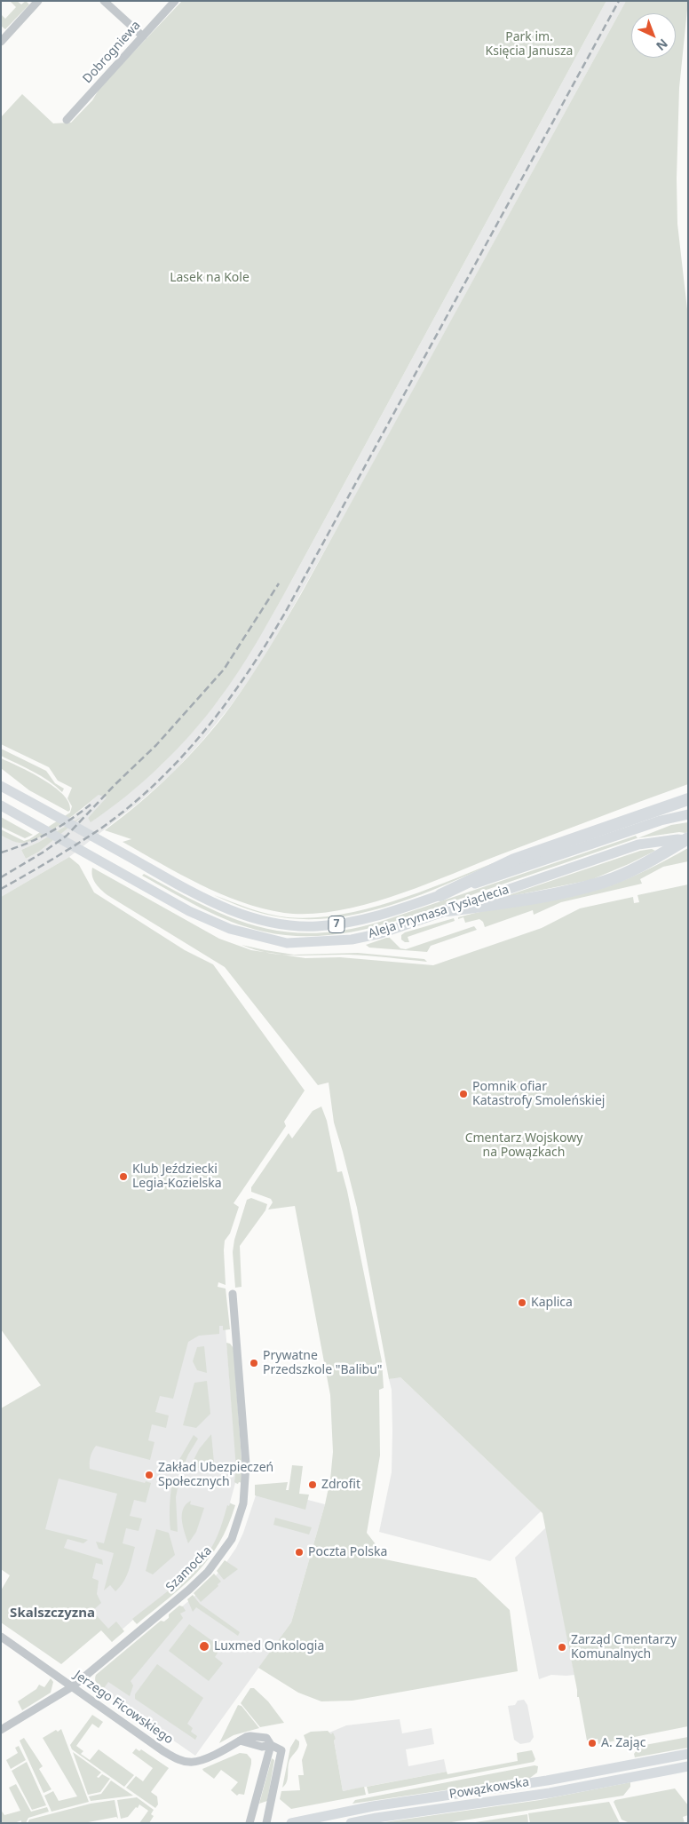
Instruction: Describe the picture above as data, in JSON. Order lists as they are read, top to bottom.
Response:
{
  "streets": {
    "main road": ["Aleja Prymasa Tysiąclecia", "7", "Powązkowska"],
    "street": ["Dobrogniewa", "Szamocka", "Jerzego Ficowskiego"]
  },
  "crossings": [
    ["Szamocka", "Jerzego Ficowskiego"]
  ],
  "districts": ["Skalszczyzna"],
  "parks": ["Park im. Księcia Janusza", "Lasek na Kole", "Cmentarz Wojskowy na Powązkach"],
  "places": [
    "Pomnik ofiar Katastrofy Smoleńskiej",
    "Klub Jeździecki Legia-Kozielska",
    "Kaplica",
    "Prywatne Przedszkole \"Balibu\"",
    "Zakład Ubezpieczeń Społecznych",
    "Zdrofit",
    "Poczta Polska",
    "Luxmed Onkologia",
    "Zarząd Cmentarzy Komunalnych",
    "A. Zając"
  ],
  "north": "bottom right"
}
